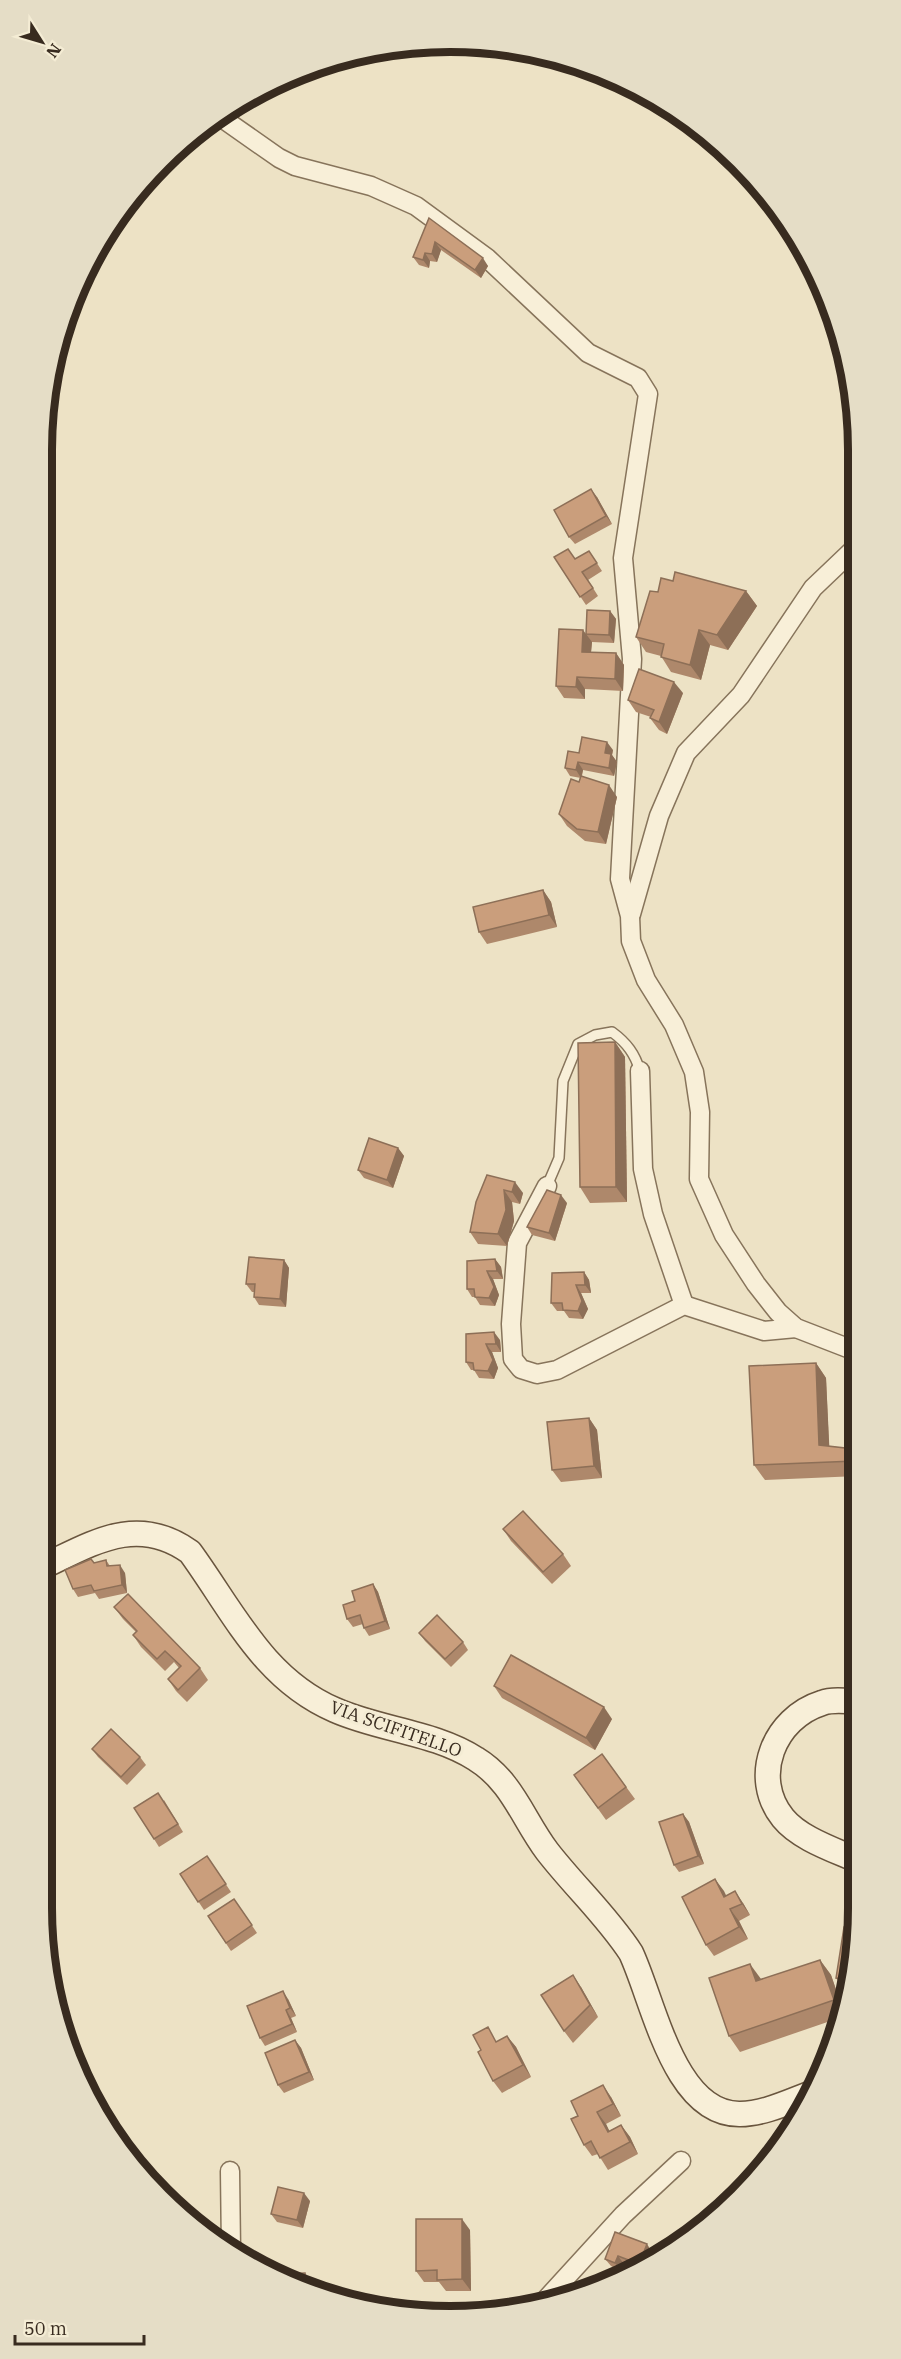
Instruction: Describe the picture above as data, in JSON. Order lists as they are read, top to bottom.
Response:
{
  "streets": {
    "main road": ["VIA SCIFITELLO"]
  },
  "scale_bar": "50 m",
  "north": "bottom right"
}
